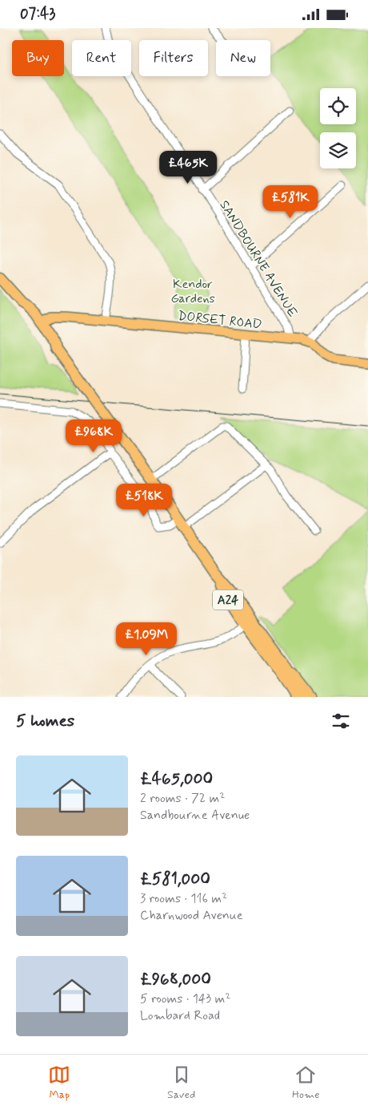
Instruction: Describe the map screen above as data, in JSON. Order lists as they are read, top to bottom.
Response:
{
  "streets": {
    "highway": ["A24"],
    "main road": ["DORSET ROAD"],
    "street": ["SANDBOURNE AVENUE"]
  },
  "crossings": [
    ["SANDBOURNE AVENUE", "DORSET ROAD"],
    ["DORSET ROAD", "A24"]
  ],
  "parks": ["Kendor Gardens"],
  "page": {
    "status": "07:43",
    "chip": [
      "Buy",
      "Rent",
      "Filters",
      "New"
    ],
    "price": [
      "£465K",
      "£581K",
      "£968K",
      "£518K",
      "£1.09M"
    ],
    "heading": "5 homes",
    "list": [
      {
        "name": "£465,000",
        "note": "2 rooms · 72 m² · Sandbourne Avenue"
      },
      {
        "name": "£581,000",
        "note": "3 rooms · 116 m² · Charnwood Avenue"
      },
      {
        "name": "£968,000",
        "note": "5 rooms · 143 m² · Lombard Road"
      }
    ],
    "tabs": ["Map", "Saved", "Home"]
  }
}
